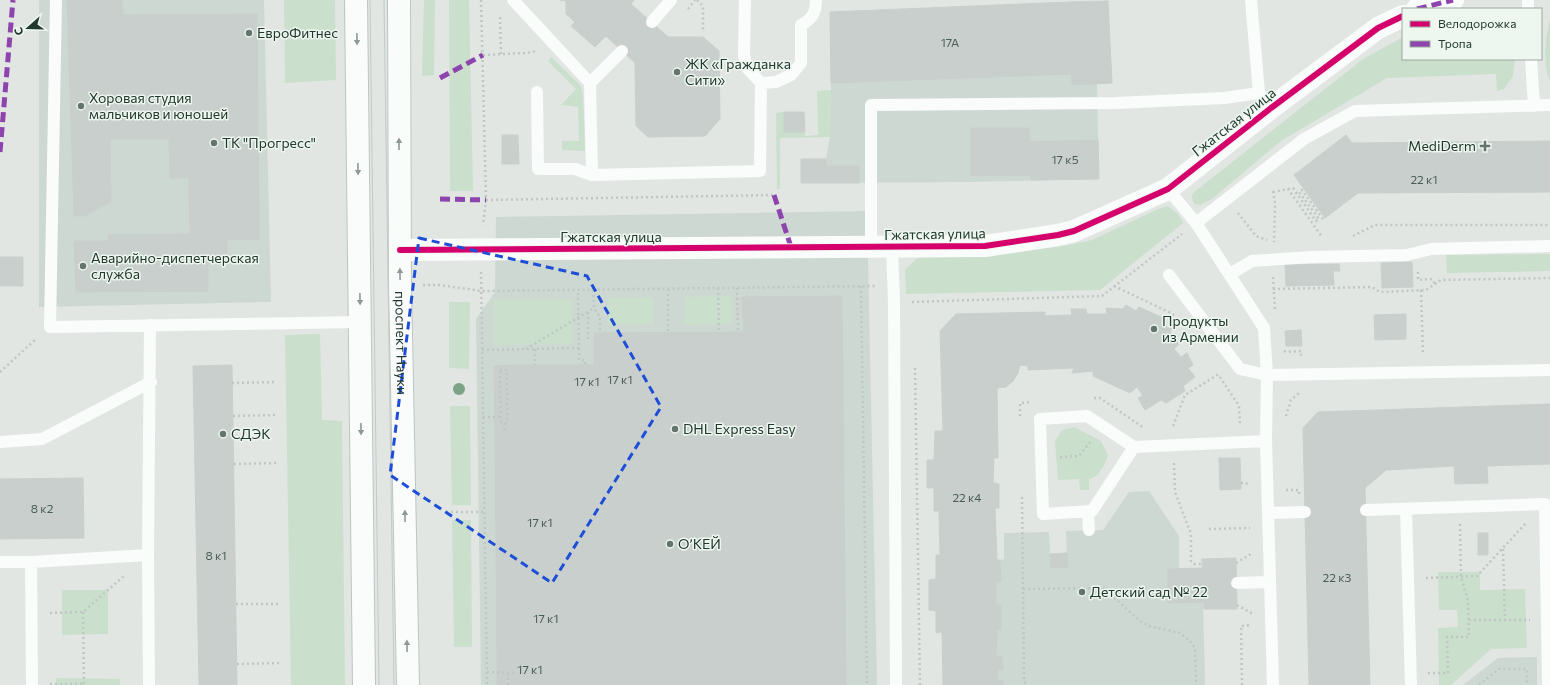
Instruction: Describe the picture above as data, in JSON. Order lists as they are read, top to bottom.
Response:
{
  "streets": {
    "main road": ["Гжатская улица", "проспект Науки"]
  },
  "crossings": [
    ["Гжатская улица", "проспект Науки"]
  ],
  "places": {
    "other": [
      "ЕвроФитнес",
      "ЖК «Гражданка Сити»",
      "Хоровая студия мальчиков и юношей",
      "ТК \"Прогресс\"",
      "Аварийно-диспетчерская служба",
      "Продукты из Армении",
      "DHL Express Easy",
      "СДЭК",
      "О’КЕЙ",
      "Детский сад № 22"
    ],
    "health": ["MediDerm"]
  },
  "house_numbers": [
    "17А",
    "17 к5",
    "22 к1",
    "17 к1",
    "17 к1",
    "22 к4",
    "8 к2",
    "17 к1",
    "8 к1",
    "22 к3",
    "17 к1",
    "17 к1"
  ],
  "legend": ["Велодорожка", "Тропа"],
  "north": "left"
}
